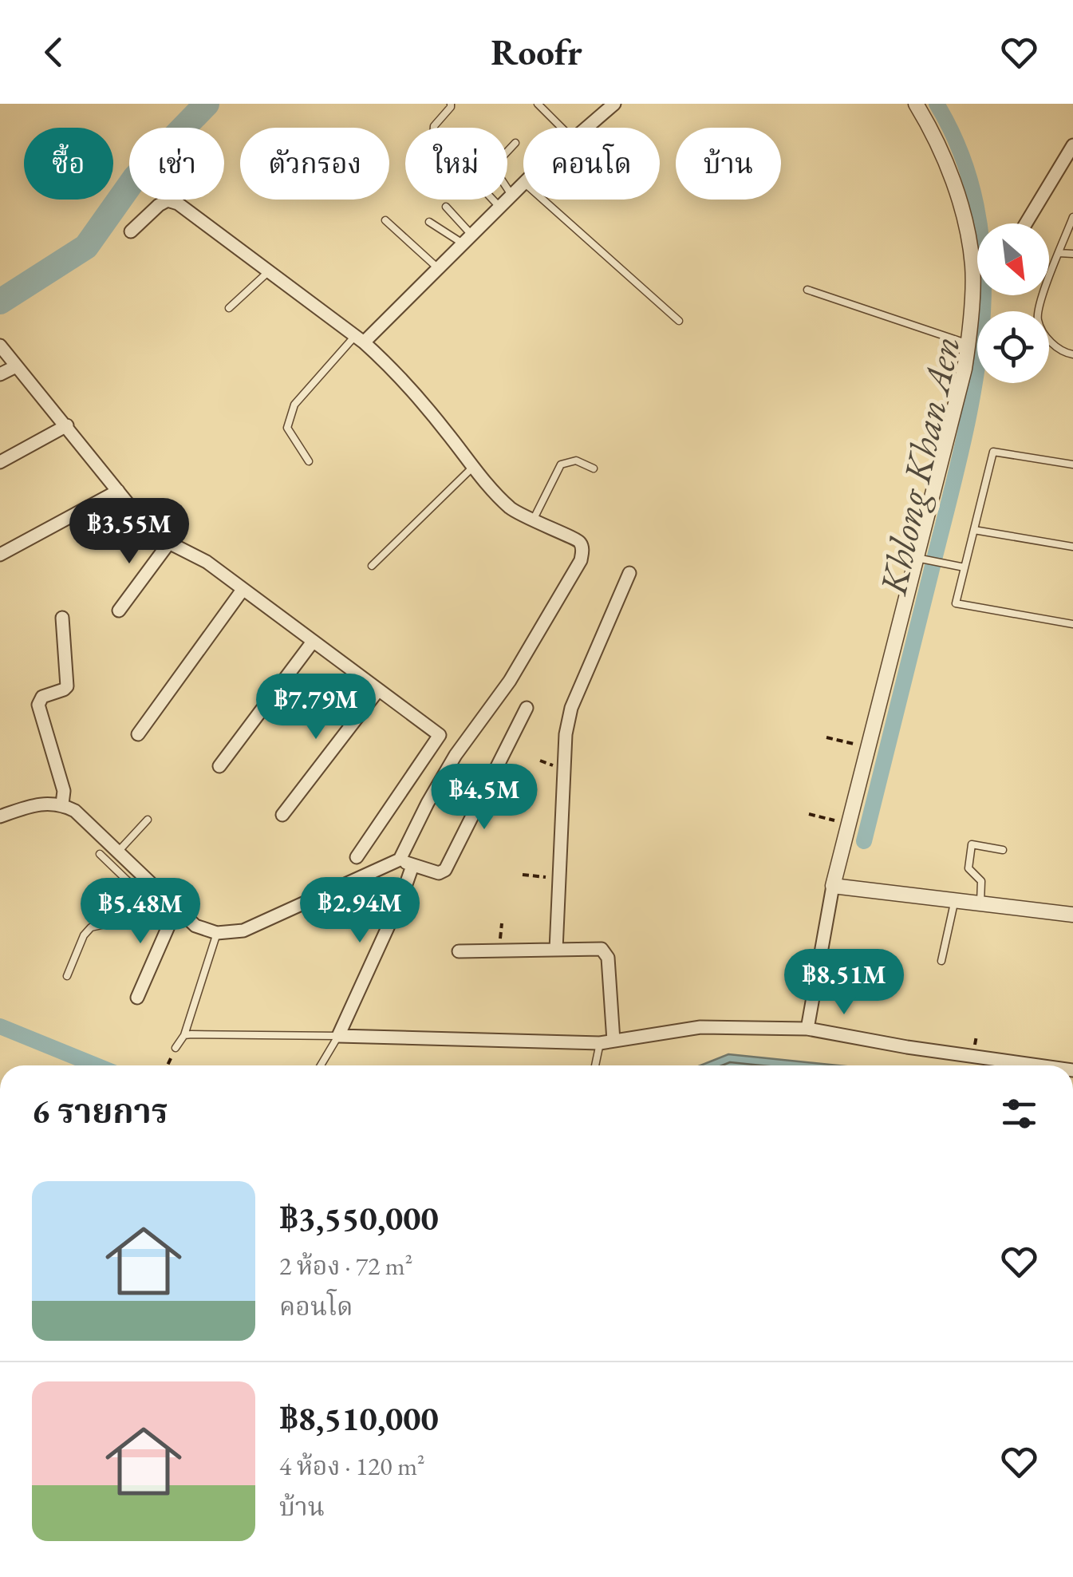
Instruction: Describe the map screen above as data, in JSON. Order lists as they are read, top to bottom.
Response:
{
  "water": ["Khlong Khan Aen"],
  "north": "bottom right",
  "page": {
    "header": "Roofr",
    "chip": [
      "ซื้อ",
      "เช่า",
      "ตัวกรอง",
      "ใหม่",
      "คอนโด",
      "บ้าน"
    ],
    "price": [
      "฿3.55M",
      "฿7.79M",
      "฿4.5M",
      "฿2.94M",
      "฿5.48M",
      "฿8.51M"
    ],
    "heading": "6 รายการ",
    "list": [
      {
        "name": "฿3,550,000",
        "note": "2 ห้อง · 72 m² · คอนโด"
      },
      {
        "name": "฿8,510,000",
        "note": "4 ห้อง · 120 m² · บ้าน"
      }
    ]
  }
}
